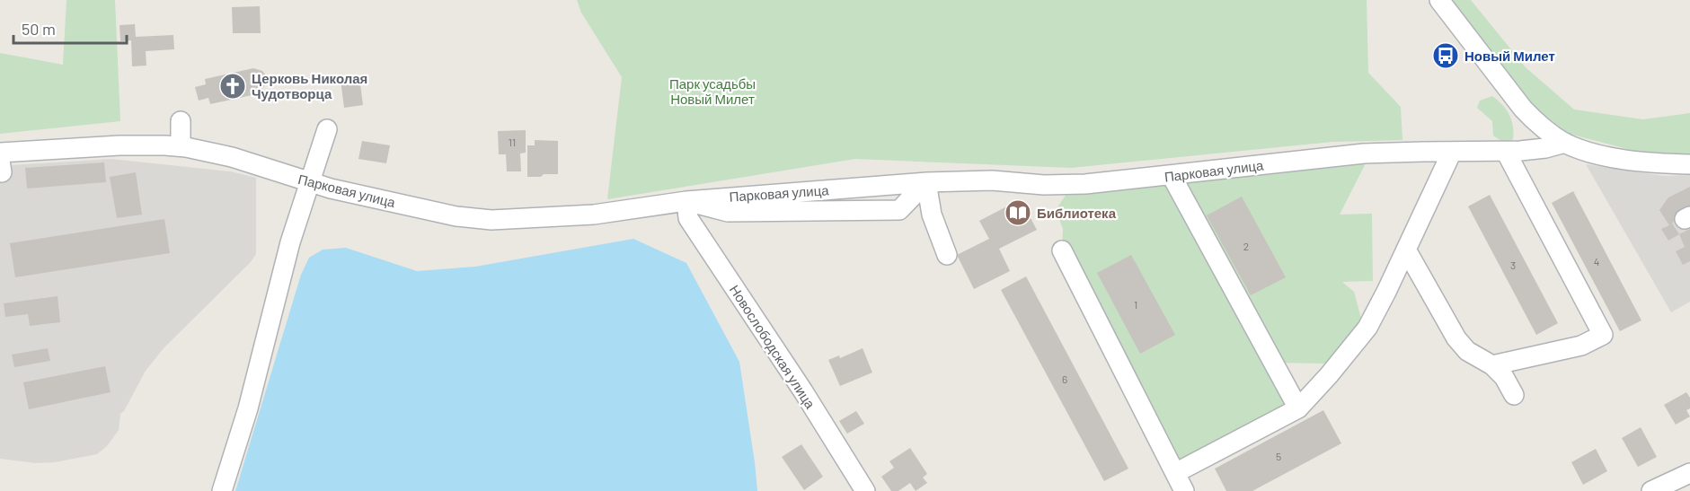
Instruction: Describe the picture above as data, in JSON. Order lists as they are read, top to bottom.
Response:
{
  "streets": {
    "street": ["Парковая улица", "Новослободская улица"]
  },
  "crossings": [
    ["Парковая улица", "Новослободская улица"]
  ],
  "parks": ["Парк усадьбы Новый Милет"],
  "places": {
    "bus stop": ["Новый Милет"],
    "church": ["Церковь Николая Чудотворца"],
    "library": ["Библиотека"]
  },
  "house_numbers": [
    "11",
    "2",
    "4",
    "3",
    "1",
    "6",
    "5"
  ],
  "scale_bar": "50 m"
}
